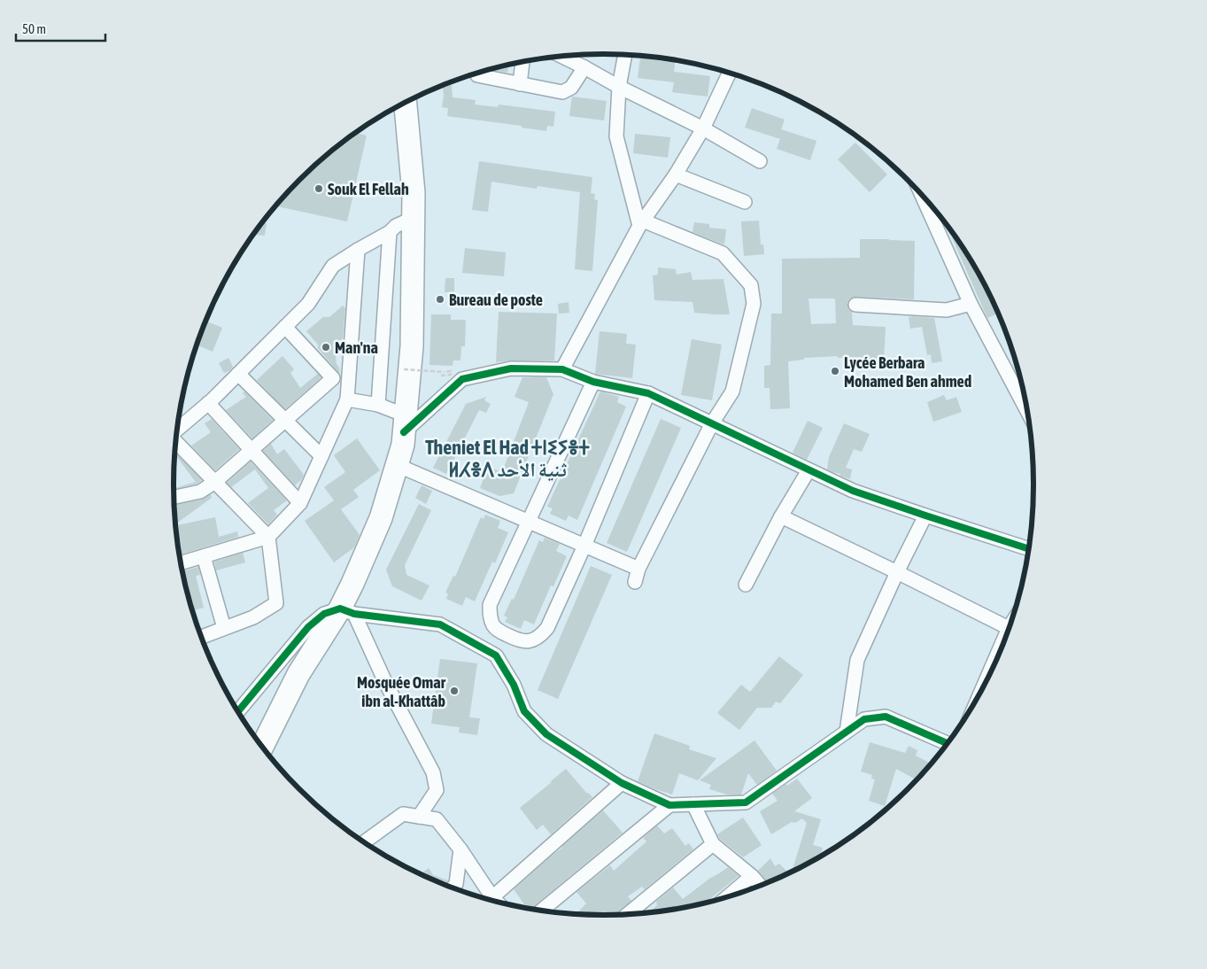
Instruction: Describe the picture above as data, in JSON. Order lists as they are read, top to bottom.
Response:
{
  "districts": ["Theniet El Had ⵜⵏⵉⵢⴻⵜ ⵍⵃⴻⴷ ثنية الأحد"],
  "places": [
    "Souk El Fellah",
    "Bureau de poste",
    "Man'na",
    "Lycée Berbara Mohamed Ben ahmed",
    "Mosquée Omar ibn al-Khattâb"
  ],
  "scale_bar": "50 m"
}
